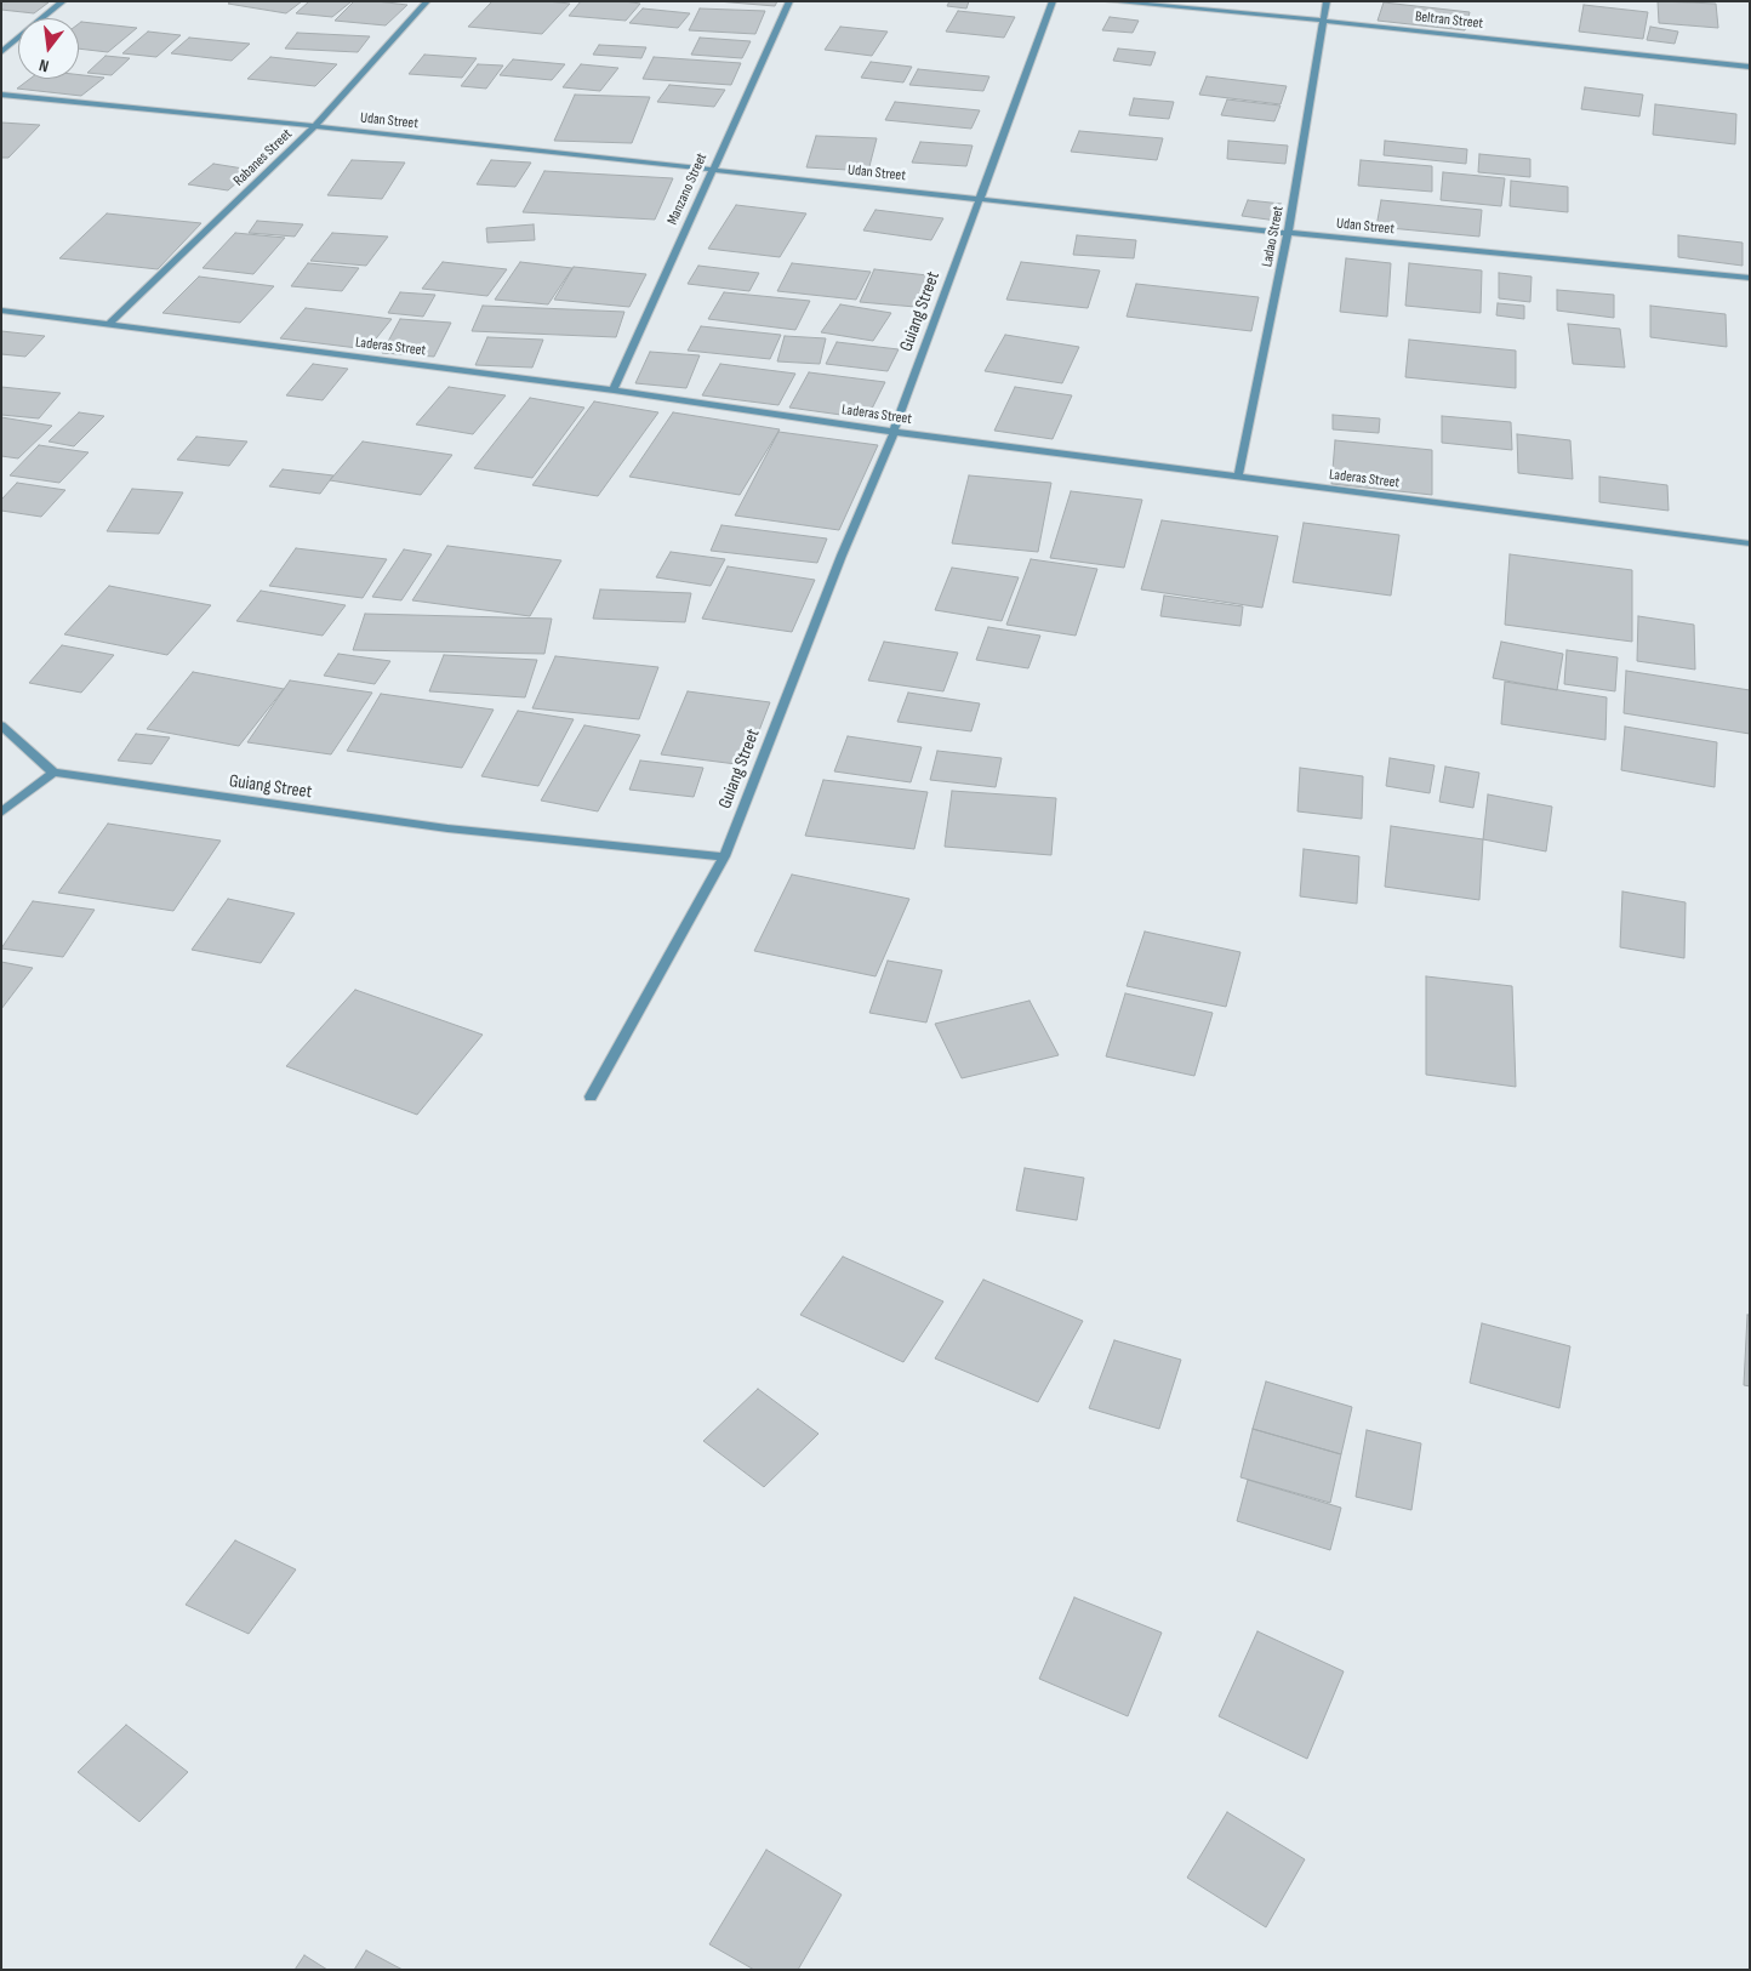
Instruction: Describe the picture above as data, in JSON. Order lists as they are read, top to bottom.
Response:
{
  "streets": {
    "street": [
      "Beltran Street",
      "Udan Street",
      "Rabanes Street",
      "Manzano Street",
      "Ladao Street",
      "Guiang Street",
      "Laderas Street"
    ]
  },
  "crossings": [
    ["Beltran Street", "Ladao Street"],
    ["Udan Street", "Rabanes Street"],
    ["Udan Street", "Manzano Street"],
    ["Udan Street", "Ladao Street"],
    ["Udan Street", "Guiang Street"],
    ["Rabanes Street", "Laderas Street"],
    ["Manzano Street", "Laderas Street"],
    ["Ladao Street", "Laderas Street"],
    ["Guiang Street", "Laderas Street"]
  ],
  "north": "bottom"
}
